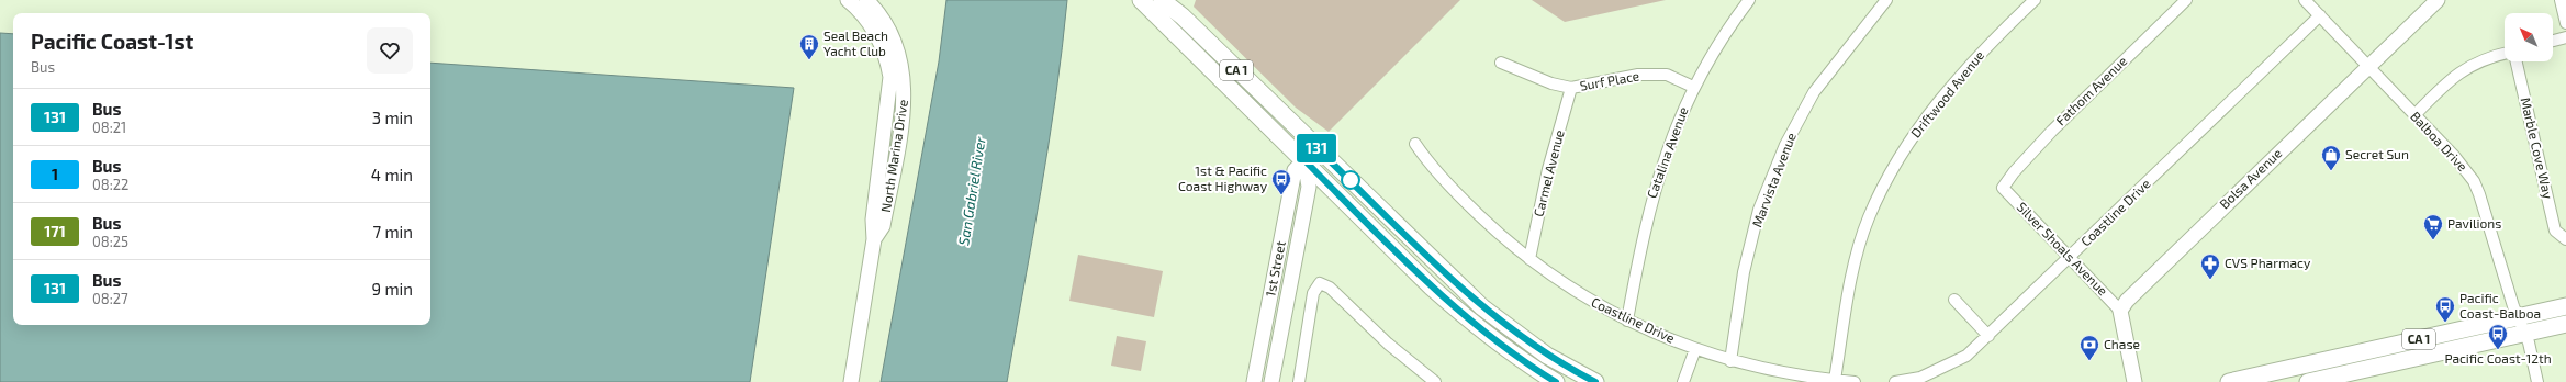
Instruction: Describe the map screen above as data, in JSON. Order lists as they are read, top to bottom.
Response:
{
  "streets": {
    "highway": ["CA 1"],
    "main road": ["North Marina Drive", "Bolsa Avenue", "1st Street"],
    "street": [
      "Surf Place",
      "Fathom Avenue",
      "Driftwood Avenue",
      "Balboa Drive",
      "Marble Cove Way",
      "Catalina Avenue",
      "Carmel Avenue",
      "Marvista Avenue",
      "Coastline Drive",
      "Silver Shoals Avenue"
    ]
  },
  "crossings": [
    ["CA 1", "Balboa Drive"],
    ["CA 1", "1st Street"],
    ["Surf Place", "Catalina Avenue"],
    ["Surf Place", "Carmel Avenue"],
    ["Fathom Avenue", "Silver Shoals Avenue"],
    ["Driftwood Avenue", "Coastline Drive"],
    ["Balboa Drive", "Bolsa Avenue"],
    ["Balboa Drive", "Coastline Drive"],
    ["Catalina Avenue", "Coastline Drive"],
    ["Carmel Avenue", "Coastline Drive"],
    ["Bolsa Avenue", "Silver Shoals Avenue"],
    ["Marvista Avenue", "Coastline Drive"],
    ["Coastline Drive", "Silver Shoals Avenue"]
  ],
  "water": ["San Gabriel River"],
  "places": {
    "building": ["Seal Beach Yacht Club"],
    "shop": ["Secret Sun"],
    "bus stop": ["1st & Pacific Coast Highway", "Pacific Coast-Balboa", "Pacific Coast-12th"],
    "supermarket": ["Pavilions"],
    "pharmacy": ["CVS Pharmacy"],
    "bank": ["Chase"]
  },
  "lines": ["bus line 131"],
  "north": "top left",
  "page": {
    "on_map": "131",
    "heading": ["Pacific Coast-1st", "Bus"],
    "list": [
      {
        "mark": "131",
        "name": "Bus",
        "note": "08:21",
        "value": "3 min"
      },
      {
        "mark": "1",
        "name": "Bus",
        "note": "08:22",
        "value": "4 min"
      },
      {
        "mark": "171",
        "name": "Bus",
        "note": "08:25",
        "value": "7 min"
      },
      {
        "mark": "131",
        "name": "Bus",
        "note": "08:27",
        "value": "9 min"
      }
    ]
  }
}
